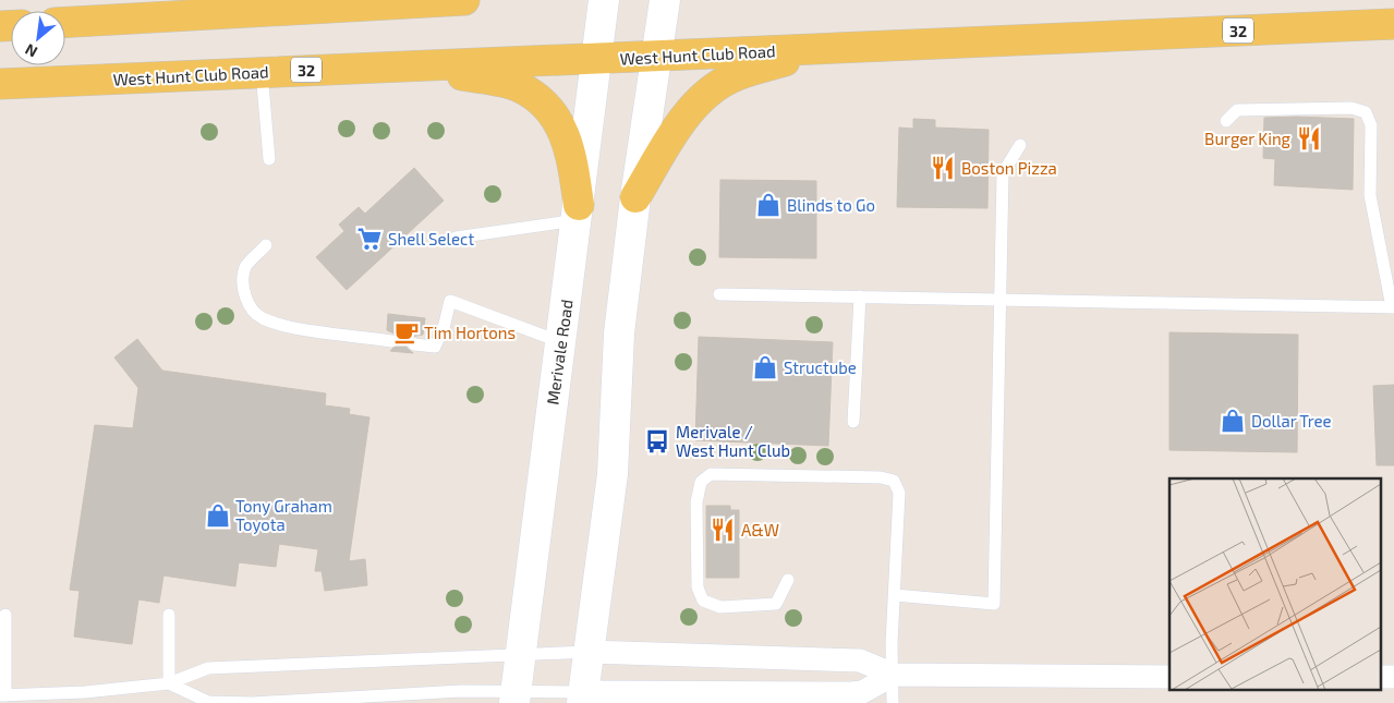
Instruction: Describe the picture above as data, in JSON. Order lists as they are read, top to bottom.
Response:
{
  "streets": {
    "main road": ["32", "West Hunt Club Road", "Merivale Road"]
  },
  "crossings": [
    ["West Hunt Club Road", "Merivale Road"]
  ],
  "places": {
    "restaurant": ["Burger King", "Boston Pizza", "A&W"],
    "shop": [
      "Blinds to Go",
      "Structube",
      "Dollar Tree",
      "Tony Graham Toyota"
    ],
    "supermarket": ["Shell Select"],
    "cafe": ["Tim Hortons"],
    "bus stop": ["Merivale / West Hunt Club"]
  },
  "north": "bottom left"
}
